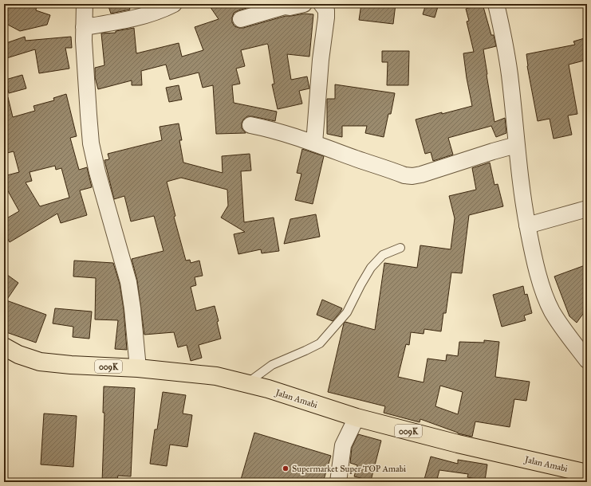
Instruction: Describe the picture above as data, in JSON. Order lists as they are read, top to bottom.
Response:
{
  "streets": {
    "main road": ["009K", "Jalan Amabi"]
  },
  "places": ["Supermarket Super TOP Amabi"]
}
